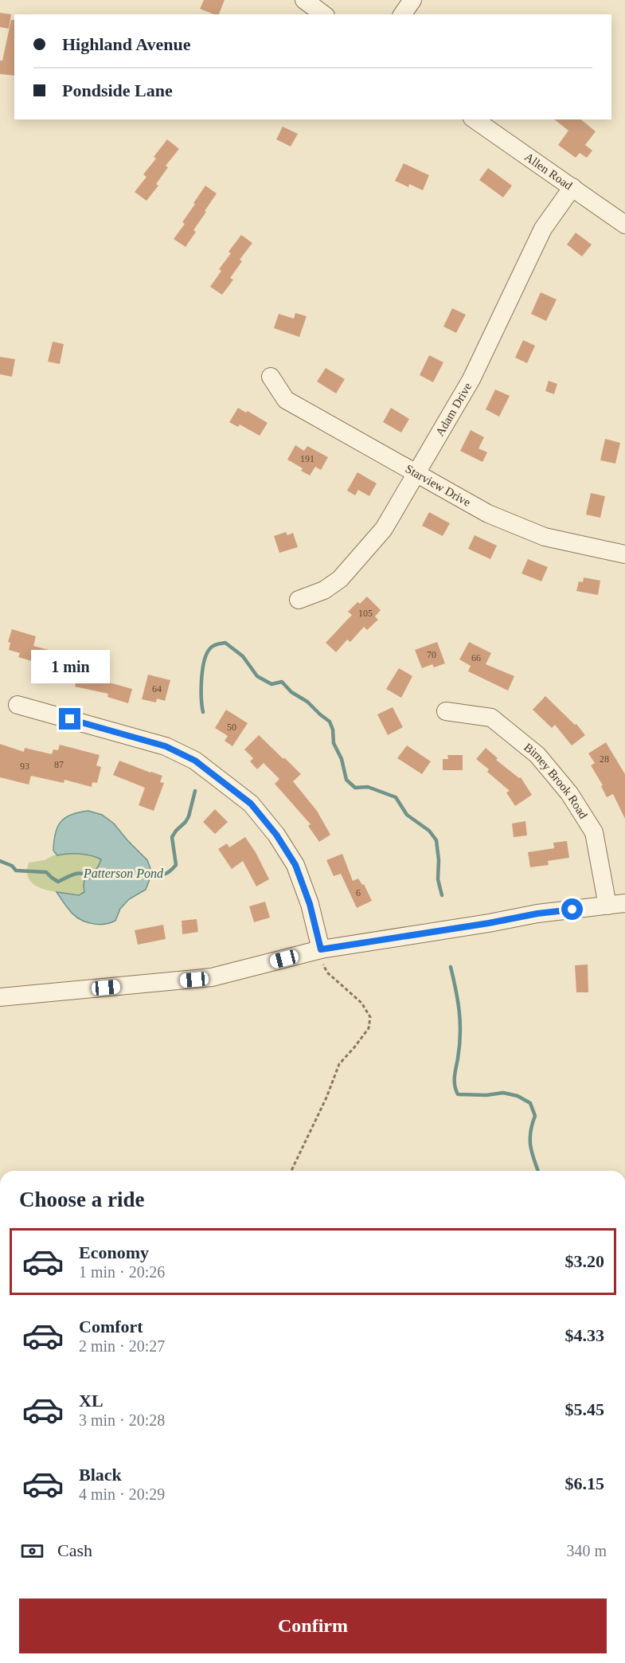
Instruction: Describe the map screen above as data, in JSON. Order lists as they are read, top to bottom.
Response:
{
  "streets": {
    "street": [
      "Allen Road",
      "Adam Drive",
      "Starview Drive",
      "Birney Brook Road"
    ]
  },
  "crossings": [
    ["Allen Road", "Adam Drive"],
    ["Adam Drive", "Starview Drive"]
  ],
  "water": ["Patterson Pond"],
  "house_numbers": [
    "191",
    "105",
    "70",
    "66",
    "64",
    "50",
    "28",
    "87",
    "93",
    "6"
  ],
  "page": {
    "banner": ["Highland Avenue", "Pondside Lane"],
    "bubble": "1 min",
    "heading": "Choose a ride",
    "list": [
      {
        "name": "Economy",
        "note": "1 min · 20:26",
        "value": "$3.20"
      },
      {
        "name": "Comfort",
        "note": "2 min · 20:27",
        "value": "$4.33"
      },
      {
        "name": "XL",
        "note": "3 min · 20:28",
        "value": "$5.45"
      },
      {
        "name": "Black",
        "note": "4 min · 20:29",
        "value": "$6.15"
      }
    ],
    "pay": ["Cash", "340 m"],
    "buttons": "Confirm"
  }
}
